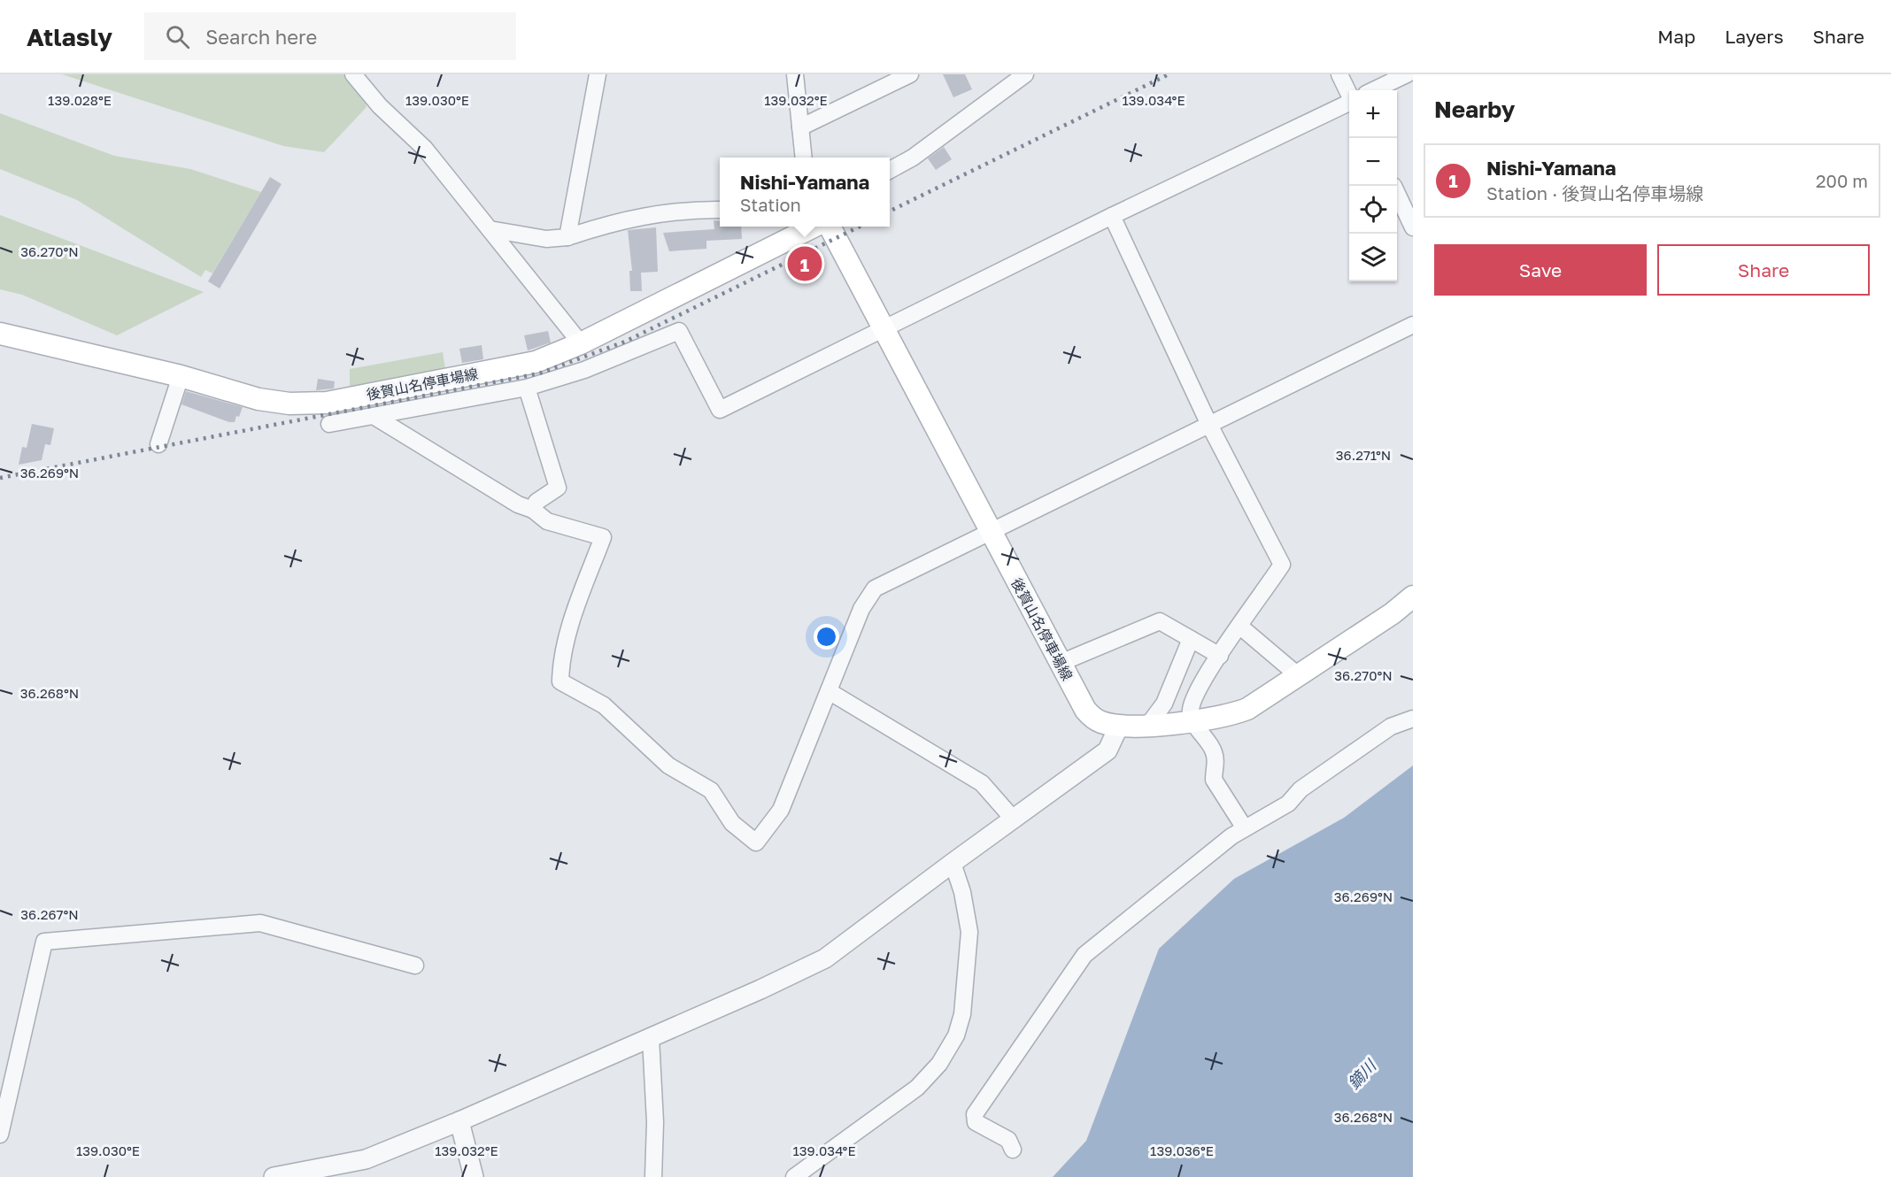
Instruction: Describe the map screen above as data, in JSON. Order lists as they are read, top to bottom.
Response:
{
  "streets": {
    "main road": ["後賀山名停車場線"]
  },
  "water": ["鏑川"],
  "page": {
    "header": "Atlasly",
    "search": "Search here",
    "nav": ["Map", "Layers", "Share"],
    "heading": "Nearby",
    "map_buttons": ["+", "−"],
    "list": [
      {
        "mark": "1",
        "name": "Nishi-Yamana",
        "note": "Station · 後賀山名停車場線",
        "value": "200 m"
      }
    ],
    "popup": ["Nishi-Yamana", "Station"],
    "buttons": ["Save", "Share"],
    "pins": "1"
  },
  "coordinates": [
    "139.028°E",
    "139.030°E",
    "139.032°E",
    "139.034°E",
    "36.270°N",
    "36.271°N",
    "36.269°N",
    "36.268°N",
    "36.267°N",
    "139.036°E"
  ]
}
